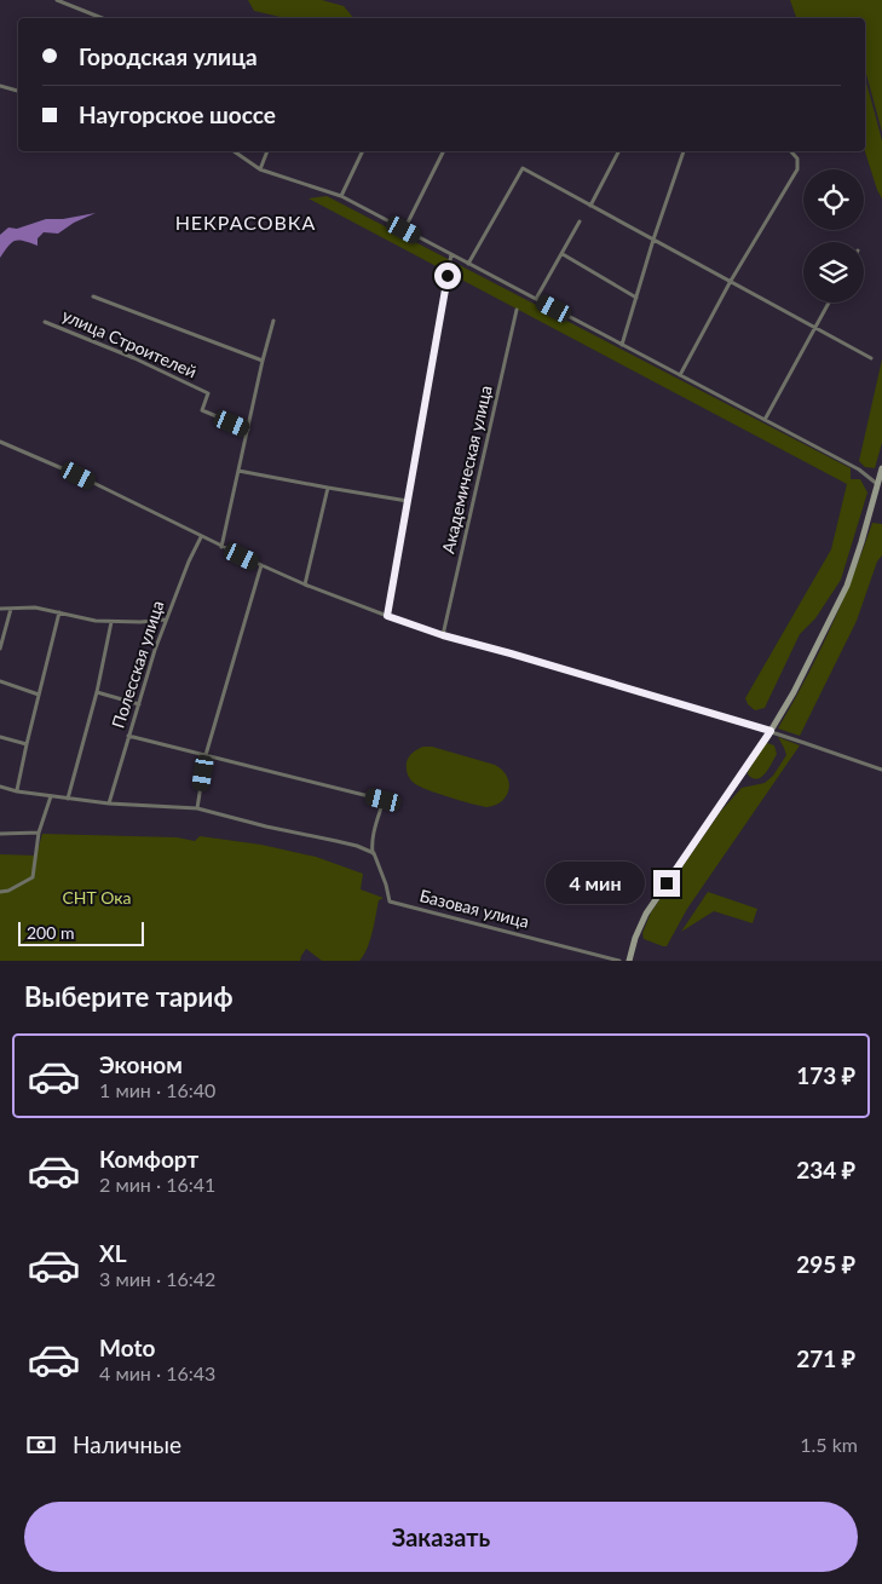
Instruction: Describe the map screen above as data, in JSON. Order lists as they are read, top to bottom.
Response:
{
  "streets": {
    "street": [
      "улица Строителей",
      "Академическая улица",
      "Полесская улица",
      "Базовая улица"
    ]
  },
  "districts": ["НЕКРАСОВКА"],
  "parks": ["СНТ Ока"],
  "scale_bar": "200 m",
  "page": {
    "banner": ["Городская улица", "Наугорское шоссе"],
    "bubble": "4 мин",
    "scale": "200 m",
    "heading": "Выберите тариф",
    "list": [
      {
        "name": "Эконом",
        "note": "1 мин · 16:40",
        "value": "173 ₽"
      },
      {
        "name": "Комфорт",
        "note": "2 мин · 16:41",
        "value": "234 ₽"
      },
      {
        "name": "XL",
        "note": "3 мин · 16:42",
        "value": "295 ₽"
      },
      {
        "name": "Moto",
        "note": "4 мин · 16:43",
        "value": "271 ₽"
      }
    ],
    "pay": ["Наличные", "1.5 km"],
    "buttons": "Заказать"
  }
}
